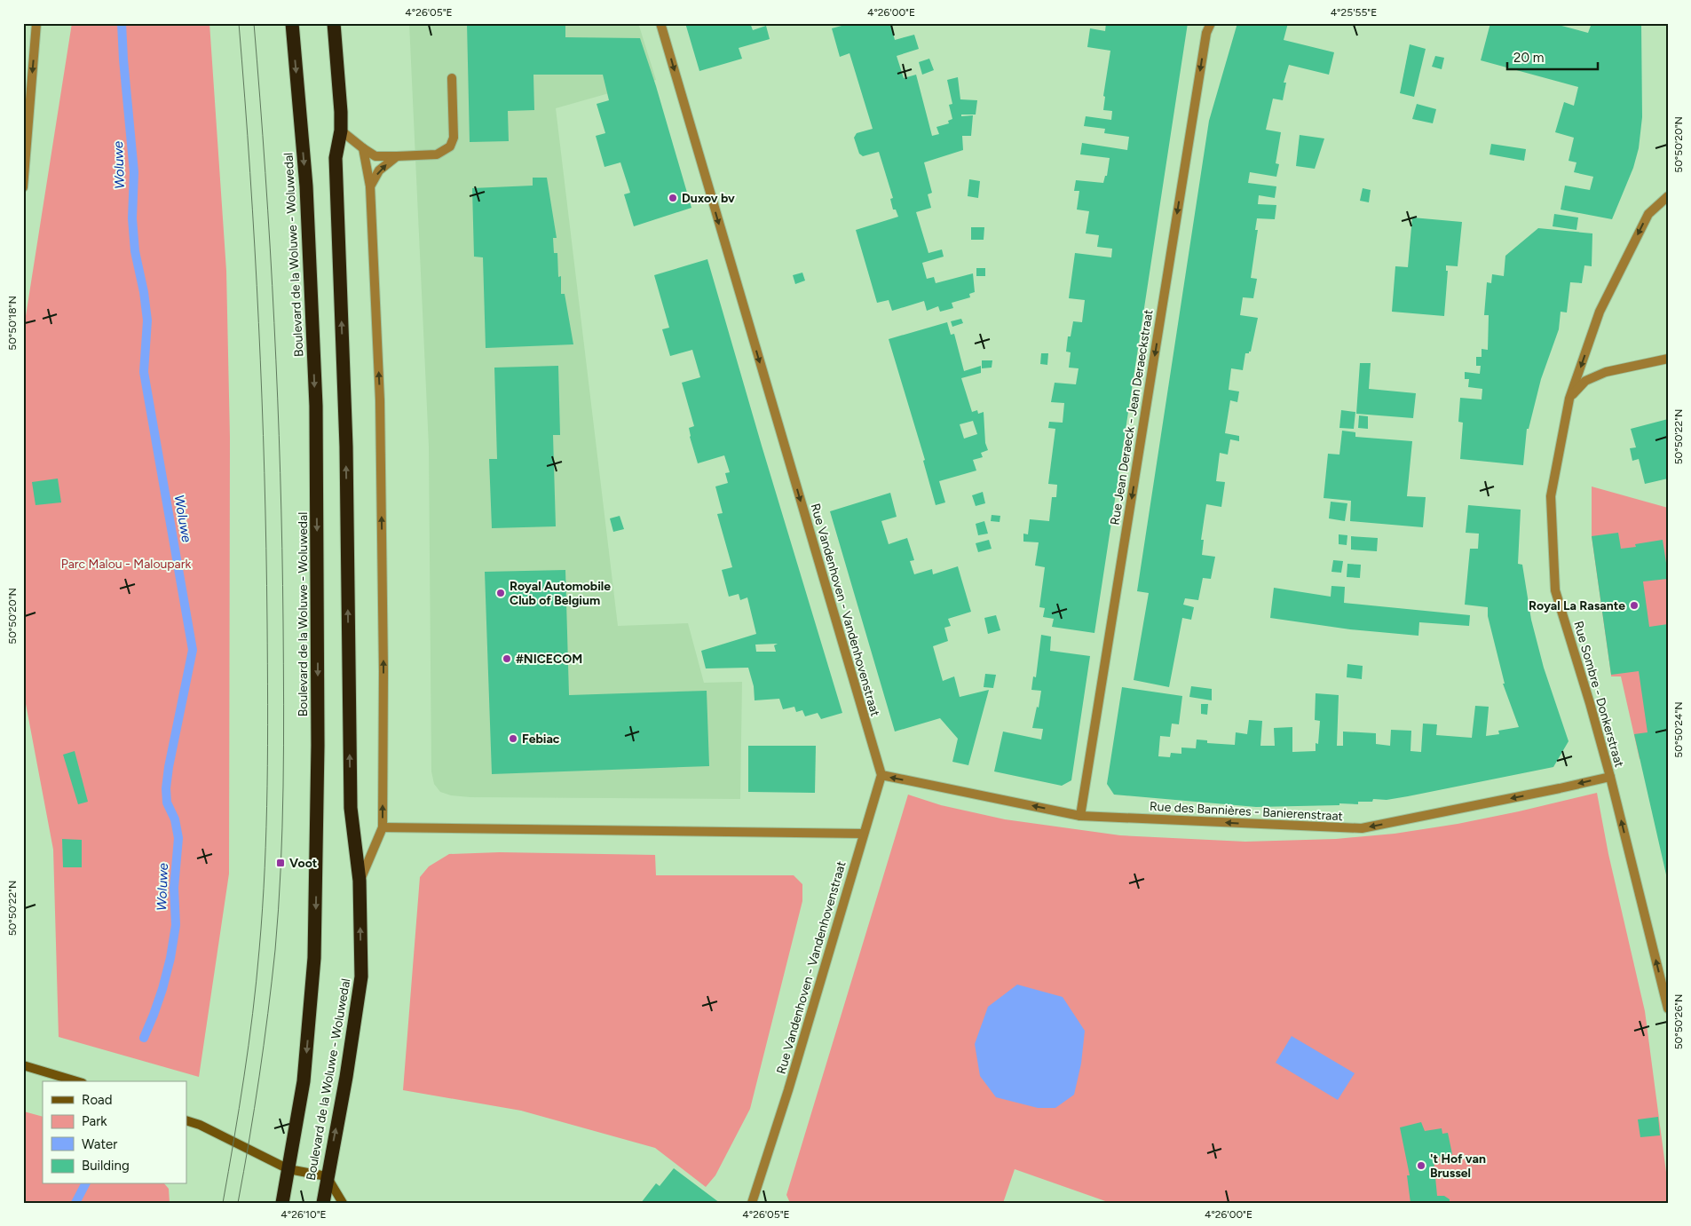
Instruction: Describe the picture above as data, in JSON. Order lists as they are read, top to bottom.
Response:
{
  "streets": {
    "highway": ["Boulevard de la Woluwe - Woluwedal"],
    "street": [
      "Rue Jean Deraeck - Jean Deraeckstraat",
      "Rue Vandenhoven - Vandenhovenstraat",
      "Rue Sombre - Donkerstraat",
      "Rue des Bannières - Banierenstraat"
    ]
  },
  "crossings": [
    ["Rue Jean Deraeck - Jean Deraeckstraat", "Rue des Bannières - Banierenstraat"],
    ["Rue Vandenhoven - Vandenhovenstraat", "Rue des Bannières - Banierenstraat"],
    ["Rue Sombre - Donkerstraat", "Rue des Bannières - Banierenstraat"]
  ],
  "one_way": ["Rue Jean Deraeck - Jean Deraeckstraat", "Rue Vandenhoven - Vandenhovenstraat", "Rue des Bannières - Banierenstraat"],
  "water": ["Woluwe"],
  "parks": ["Parc Malou - Maloupark"],
  "places": {
    "other": [
      "Duxov bv",
      "Royal Automobile Club of Belgium",
      "Royal La Rasante",
      "#NICECOM",
      "Febiac",
      "'t Hof van Brussel"
    ],
    "transit": ["Voot"]
  },
  "legend": [
    "Road",
    "Park",
    "Water",
    "Building"
  ],
  "scale_bar": "20 m",
  "coordinates": [
    "4°26'05\"E",
    "4°26'00\"E",
    "4°25'55\"E",
    "50°50'20\"N",
    "50°50'18\"N",
    "50°50'22\"N",
    "50°50'24\"N",
    "50°50'26\"N",
    "4°26'10\"E"
  ]
}
